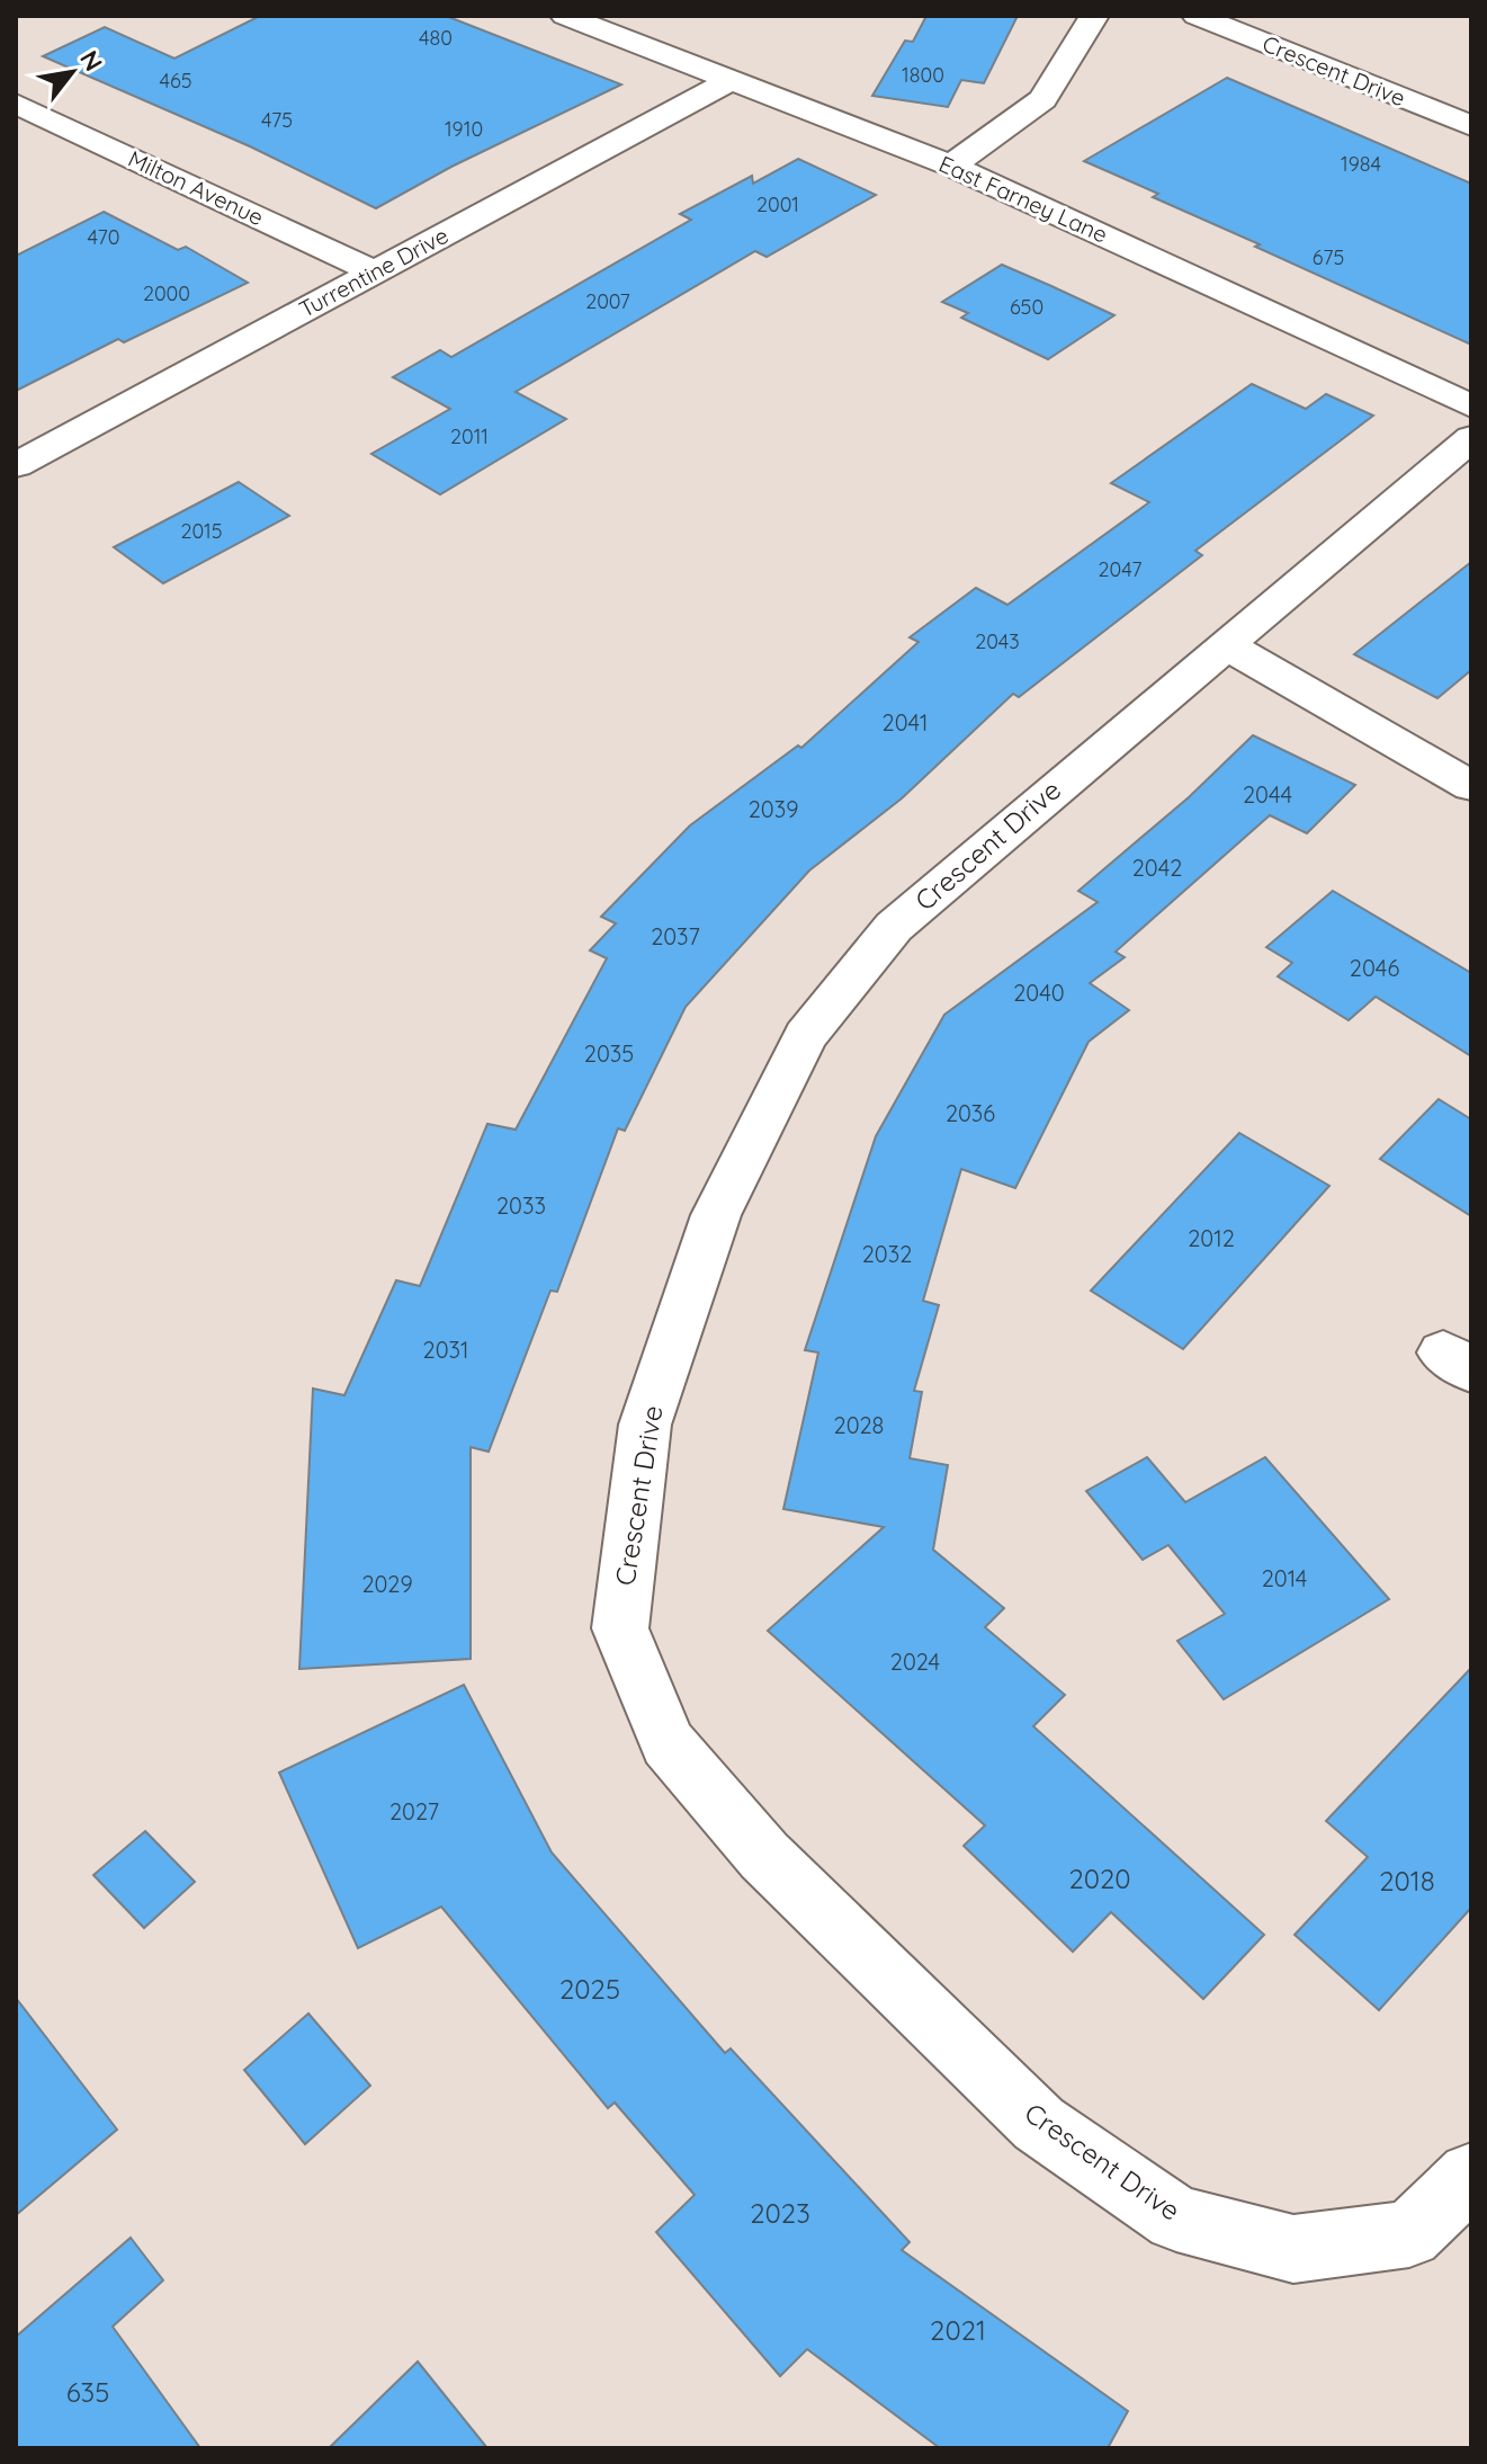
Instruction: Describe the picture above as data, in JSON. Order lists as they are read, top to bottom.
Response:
{
  "streets": {
    "street": [
      "Crescent Drive",
      "Milton Avenue",
      "East Farney Lane",
      "Turrentine Drive"
    ]
  },
  "crossings": [
    ["Milton Avenue", "Turrentine Drive"],
    ["East Farney Lane", "Turrentine Drive"]
  ],
  "house_numbers": [
    "480",
    "1800",
    "465",
    "475",
    "1910",
    "1984",
    "2001",
    "470",
    "675",
    "2000",
    "2007",
    "650",
    "2011",
    "2015",
    "2047",
    "2043",
    "2041",
    "2044",
    "2039",
    "2042",
    "2037",
    "2046",
    "2040",
    "2035",
    "2036",
    "2033",
    "2012",
    "2032",
    "2031",
    "2028",
    "2014",
    "2029",
    "2024",
    "2027",
    "2020",
    "2018",
    "2025",
    "2023",
    "2021",
    "635"
  ],
  "north": "top right"
}
